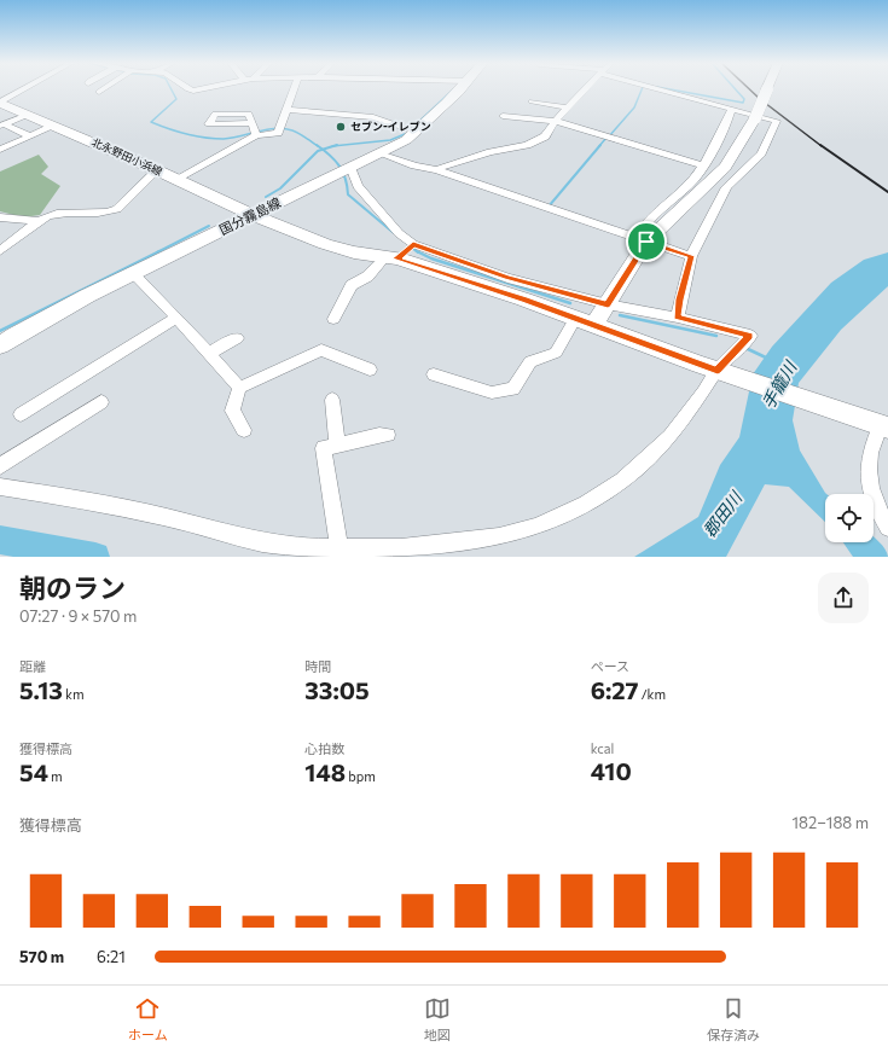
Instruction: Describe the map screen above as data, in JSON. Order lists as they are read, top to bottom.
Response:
{
  "streets": {
    "main road": ["国分霧島線"],
    "street": ["北永野田小浜線"]
  },
  "crossings": [
    ["北永野田小浜線", "国分霧島線"]
  ],
  "water": ["手籠川", "郡田川"],
  "places": ["セブン-イレブン"],
  "page": {
    "heading": ["朝のラン", "07:27 · 9 × 570 m"],
    "stats": [
      ["距離", "5.13 km"],
      ["時間", "33:05"],
      ["ペース", "6:27 /km"],
      ["獲得標高", "54 m"],
      ["心拍数", "148 bpm"],
      ["kcal", "410"]
    ],
    "chart": ["獲得標高", "182–188 m"],
    "list": [
      {
        "name": "570 m",
        "note": "6:21"
      }
    ],
    "tabs": ["ホーム", "地図", "保存済み"]
  }
}
